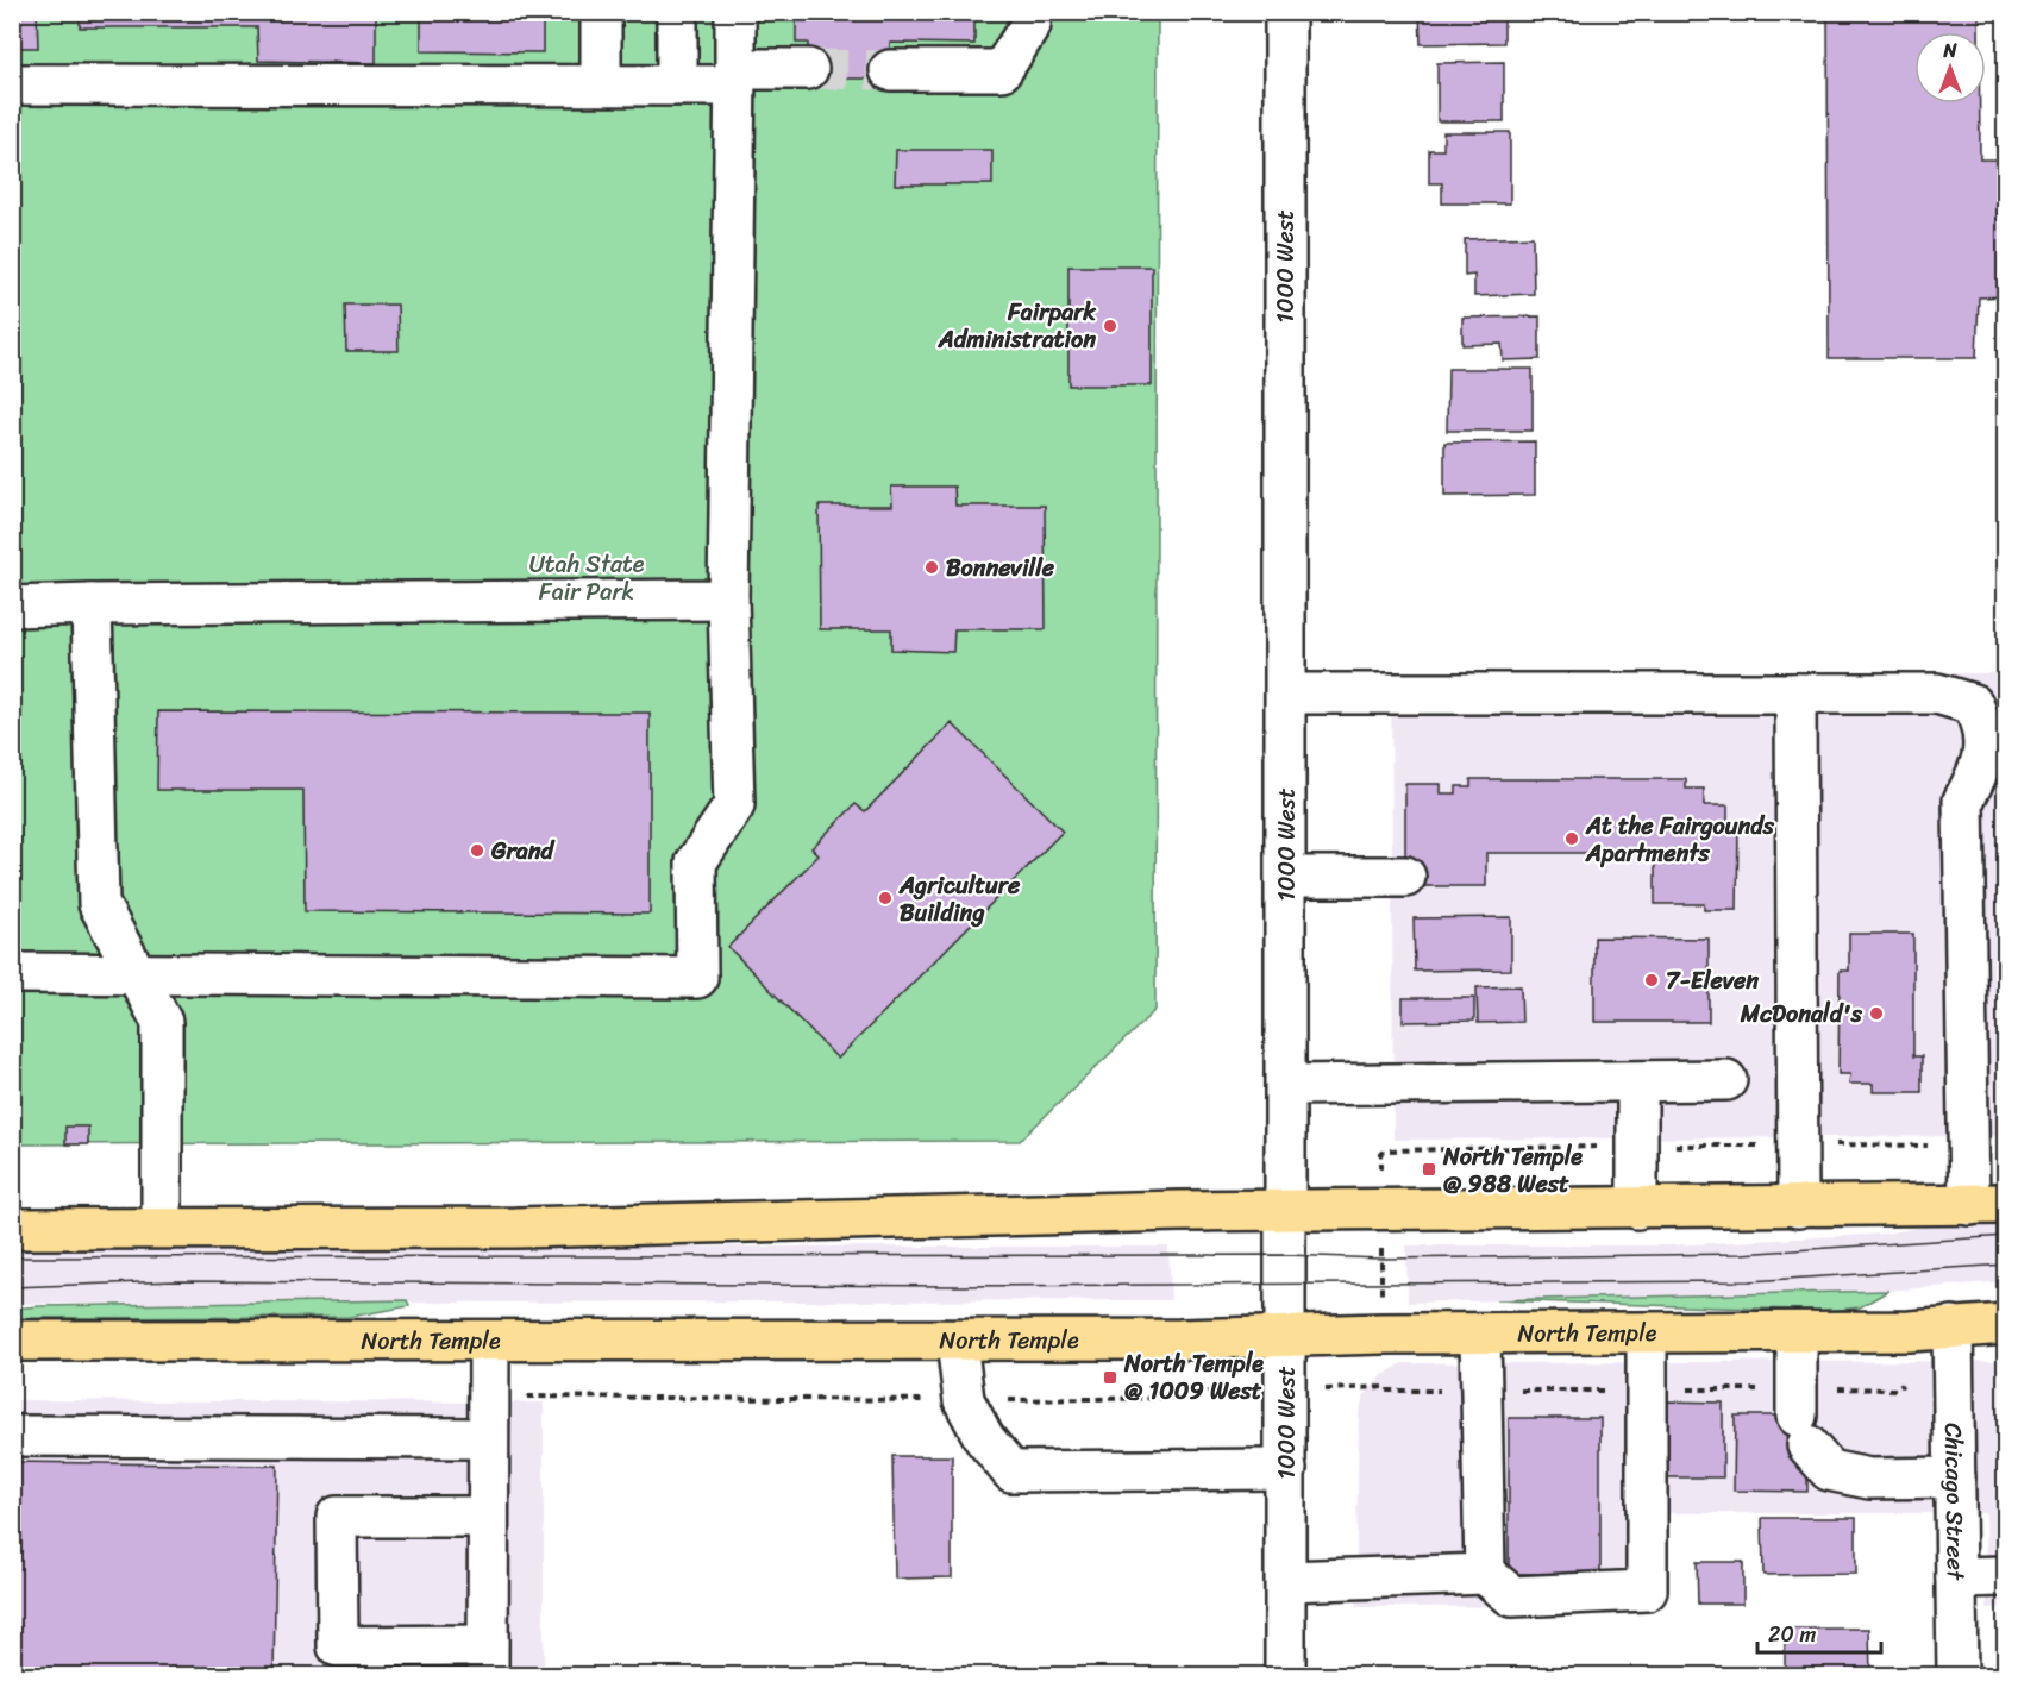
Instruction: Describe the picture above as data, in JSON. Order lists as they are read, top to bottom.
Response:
{
  "streets": {
    "main road": ["North Temple"],
    "street": ["1000 West", "Chicago Street"]
  },
  "crossings": [
    ["1000 West", "North Temple"],
    ["North Temple", "Chicago Street"]
  ],
  "parks": ["Utah State Fair Park"],
  "places": {
    "other": [
      "Fairpark Administration",
      "Bonneville",
      "At the Fairgounds Apartments",
      "Grand",
      "Agriculture Building",
      "7-Eleven",
      "McDonald's"
    ],
    "transit": ["North Temple @ 988 West", "North Temple @ 1009 West"]
  },
  "scale_bar": "20 m",
  "north": "top"
}
